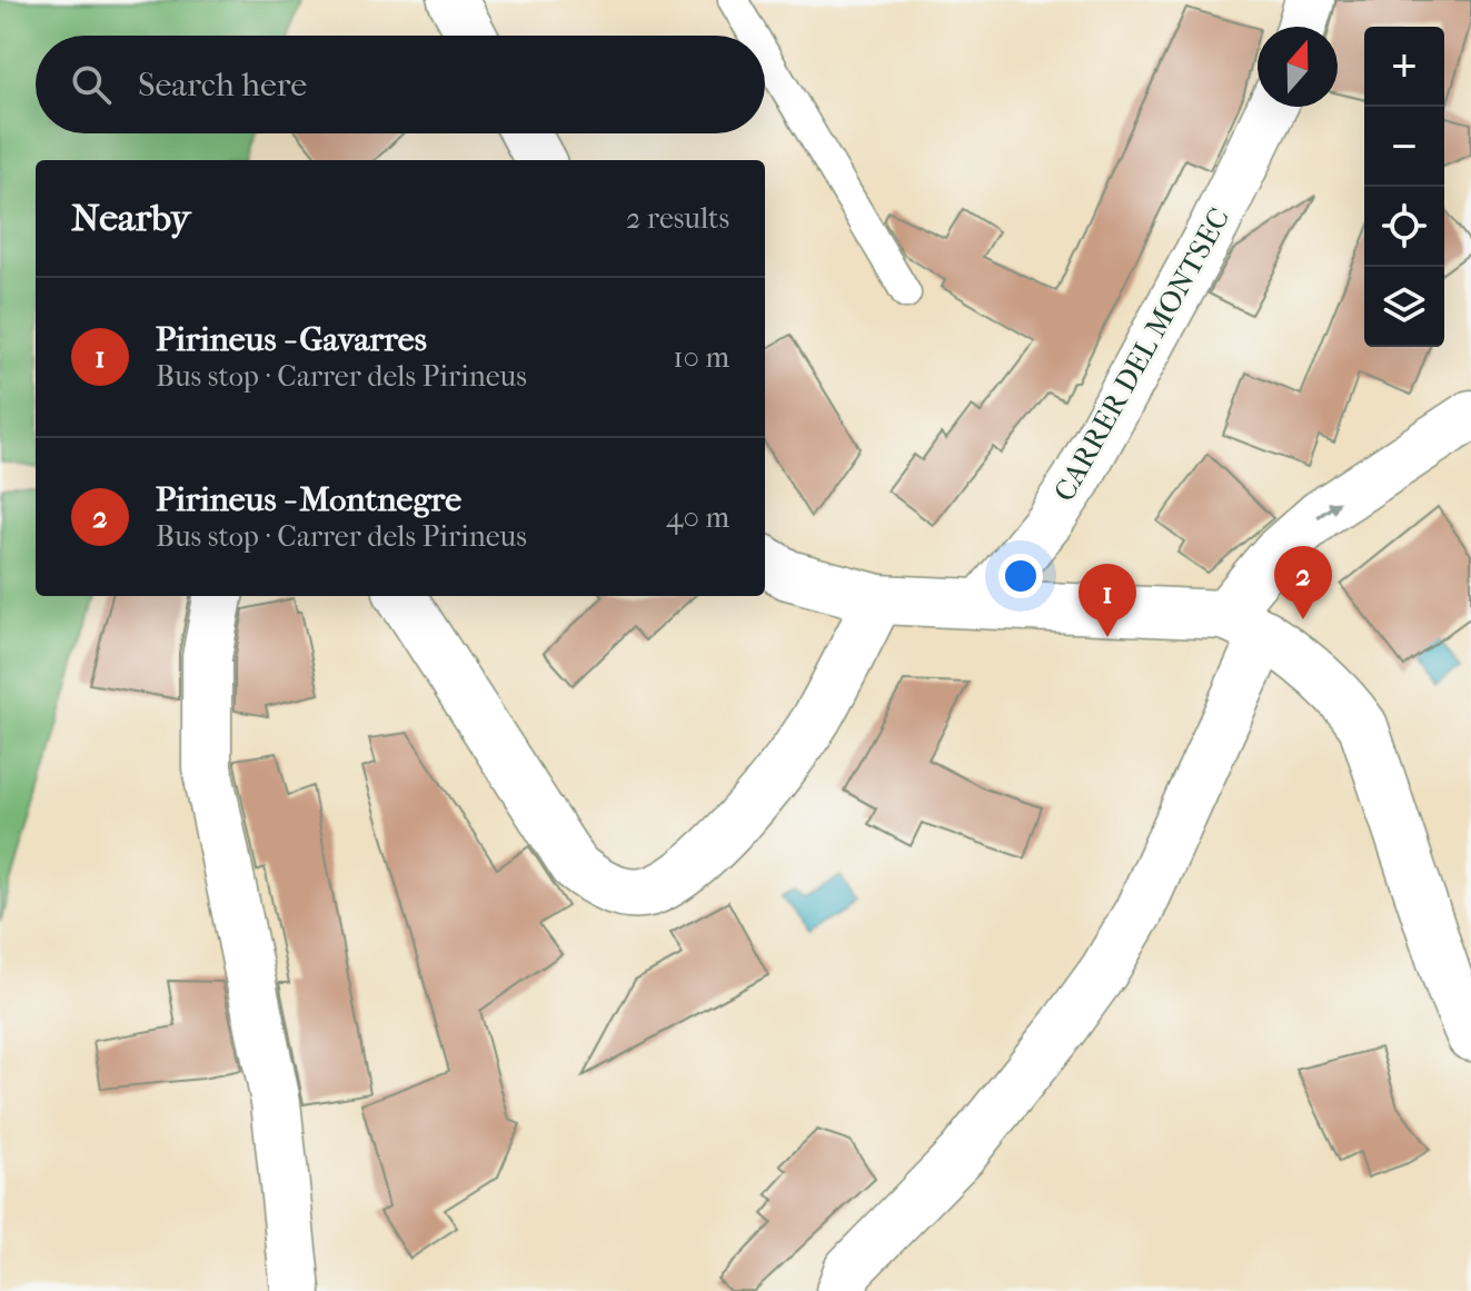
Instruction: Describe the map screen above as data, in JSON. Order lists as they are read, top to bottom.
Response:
{
  "streets": {
    "street": ["CARRER DEL MONTSEC"]
  },
  "north": "top",
  "page": {
    "map_buttons": ["+", "−"],
    "search": "Search here",
    "heading": ["Nearby", "2 results"],
    "list": [
      {
        "mark": "1",
        "name": "Pirineus - Gavarres",
        "note": "Bus stop · Carrer dels Pirineus",
        "value": "10 m"
      },
      {
        "mark": "2",
        "name": "Pirineus - Montnegre",
        "note": "Bus stop · Carrer dels Pirineus",
        "value": "40 m"
      }
    ],
    "pins": ["2", "1"]
  }
}
